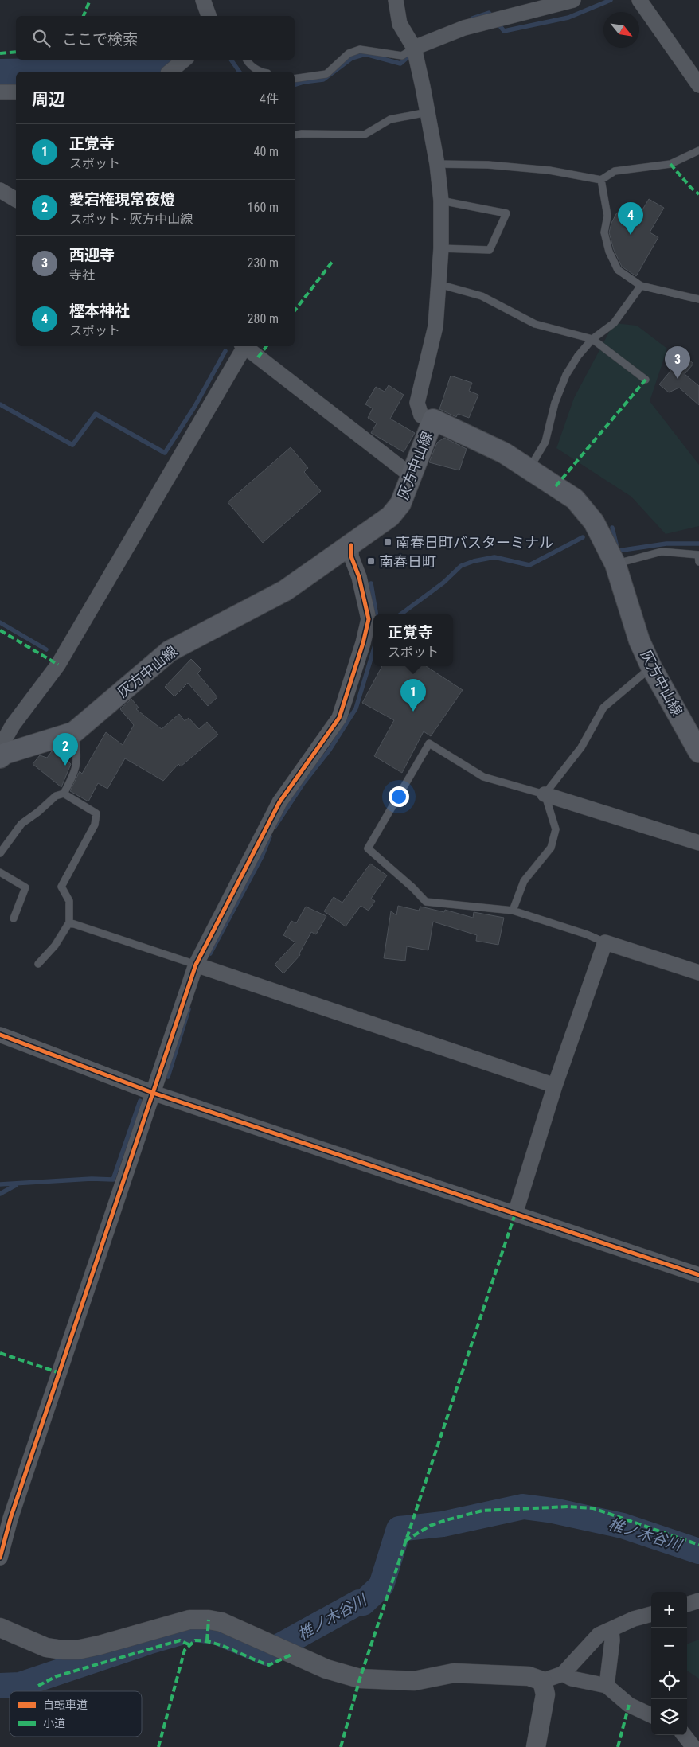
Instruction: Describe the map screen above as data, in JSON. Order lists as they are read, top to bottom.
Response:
{
  "streets": {
    "main road": ["灰方中山線"]
  },
  "water": ["椎ノ木谷川"],
  "places": {
    "transit": ["南春日町バスターミナル", "南春日町"]
  },
  "legend": ["自転車道", "小道"],
  "north": "bottom right",
  "page": {
    "search": "ここで検索",
    "heading": ["周辺", "4件"],
    "list": [
      {
        "mark": "1",
        "name": "正覚寺",
        "note": "スポット",
        "value": "40 m"
      },
      {
        "mark": "2",
        "name": "愛宕権現常夜燈",
        "note": "スポット · 灰方中山線",
        "value": "160 m"
      },
      {
        "mark": "3",
        "name": "西迎寺",
        "note": "寺社",
        "value": "230 m"
      },
      {
        "mark": "4",
        "name": "樫本神社",
        "note": "スポット",
        "value": "280 m"
      }
    ],
    "pins": [
      "4",
      "3",
      "1",
      "2"
    ],
    "popup": ["正覚寺", "スポット"],
    "map_buttons": ["+", "−"]
  }
}
